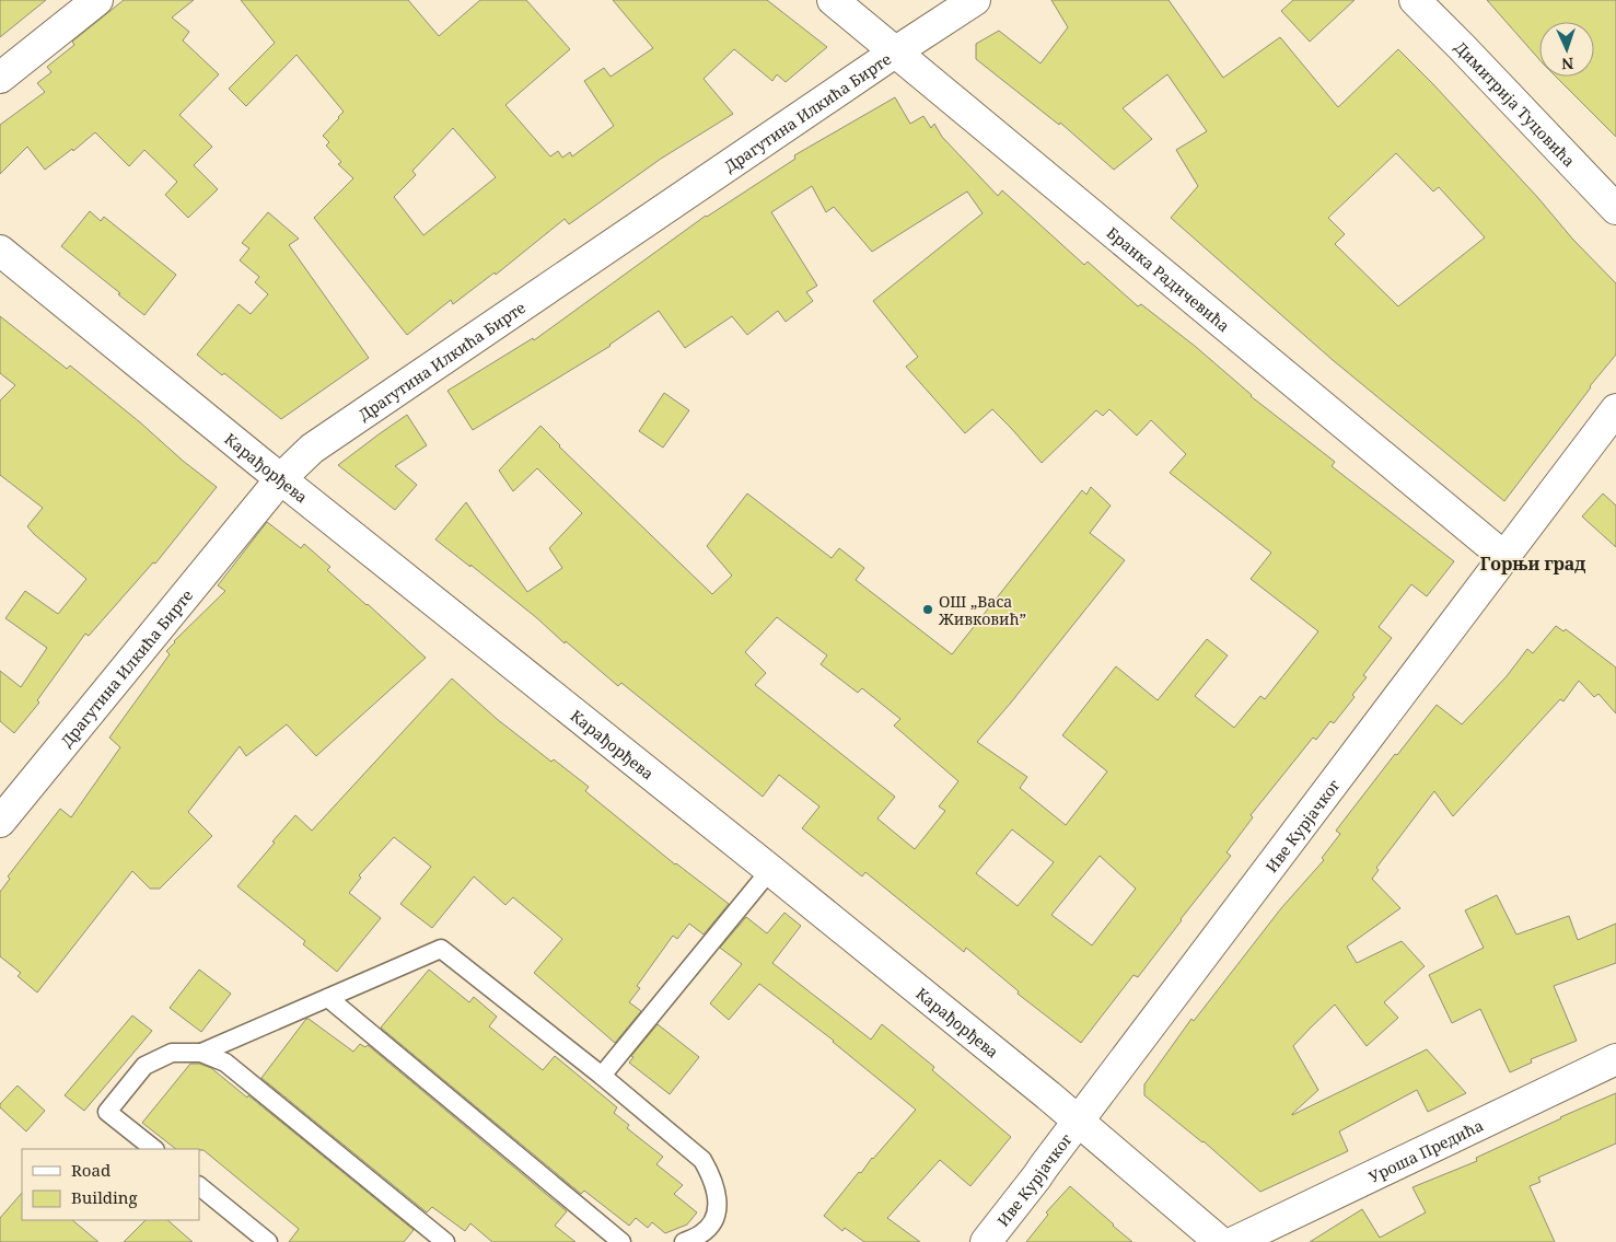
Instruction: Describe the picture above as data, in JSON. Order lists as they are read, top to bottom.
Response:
{
  "streets": {
    "street": [
      "Димитрија Туцовића",
      "Драгутина Илкића Бирте",
      "Бранка Радичевића",
      "Карађорђева",
      "Иве Курјачког",
      "Уроша Предића"
    ]
  },
  "crossings": [
    ["Драгутина Илкића Бирте", "Бранка Радичевића"],
    ["Драгутина Илкића Бирте", "Карађорђева"],
    ["Бранка Радичевића", "Иве Курјачког"],
    ["Карађорђева", "Иве Курјачког"]
  ],
  "districts": ["Горњи град"],
  "places": ["ОШ „Васа Живковић”"],
  "legend": ["Road", "Building"],
  "north": "bottom"
}
